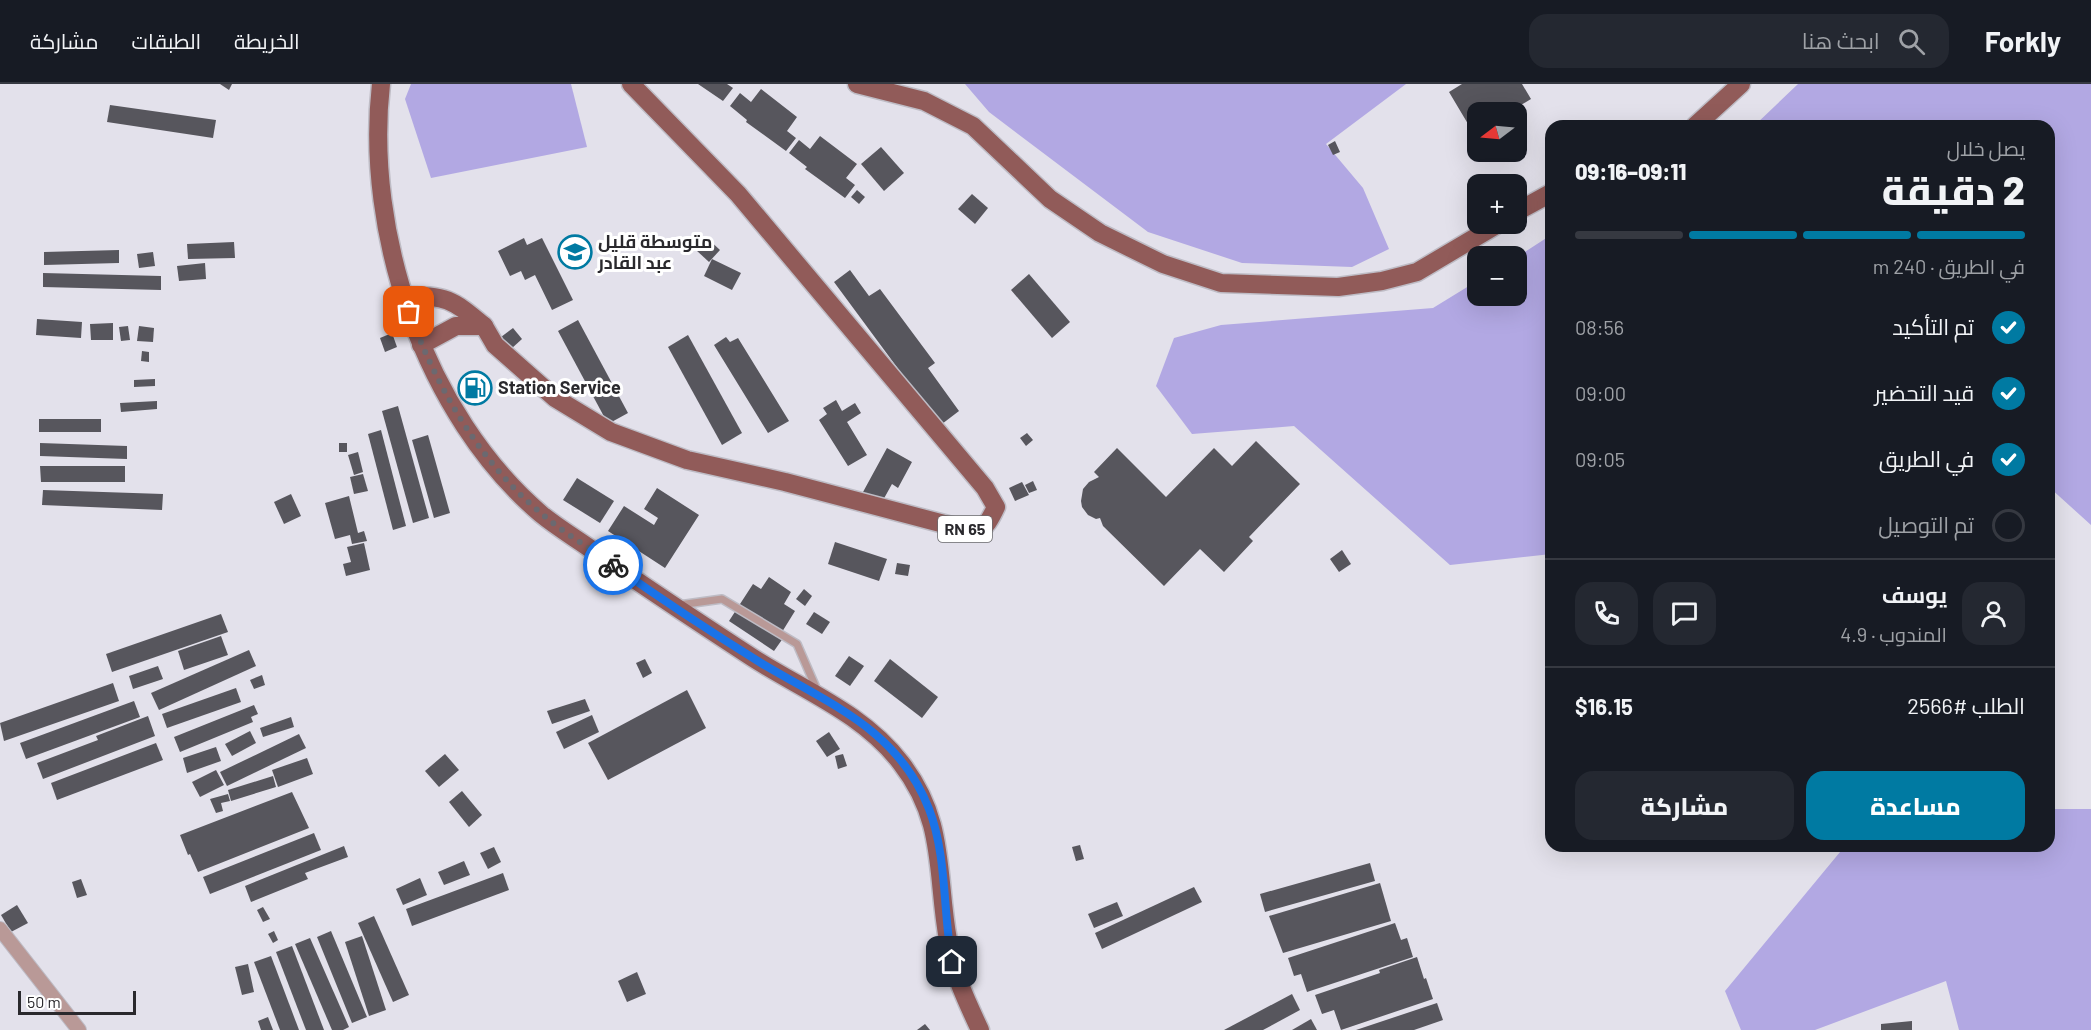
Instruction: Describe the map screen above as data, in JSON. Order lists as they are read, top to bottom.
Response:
{
  "streets": {
    "main road": ["RN 65"]
  },
  "places": {
    "school or university": ["متوسطة قليل عبد القادر"],
    "fuel station": ["Station Service"]
  },
  "scale_bar": "50 m",
  "north": "left",
  "page": {
    "header": "Forkly",
    "search": "ابحث هنا",
    "nav": ["الخريطة", "الطبقات", "مشاركة"],
    "map_buttons": ["+", "−"],
    "heading": ["2 دقيقة", "يصل خلال", "09:11–09:16"],
    "panel": [
      "يوسف",
      "المندوب · 4.9",
      "الطلب #2566",
      "$16.15"
    ],
    "bar": "في الطريق · 240 m",
    "list": [
      ["تم التأكيد", "08:56"],
      ["قيد التحضير", "09:00"],
      ["في الطريق", "09:05"],
      "تم التوصيل"
    ],
    "buttons": ["مساعدة", "مشاركة"],
    "scale": "50 m"
  }
}
